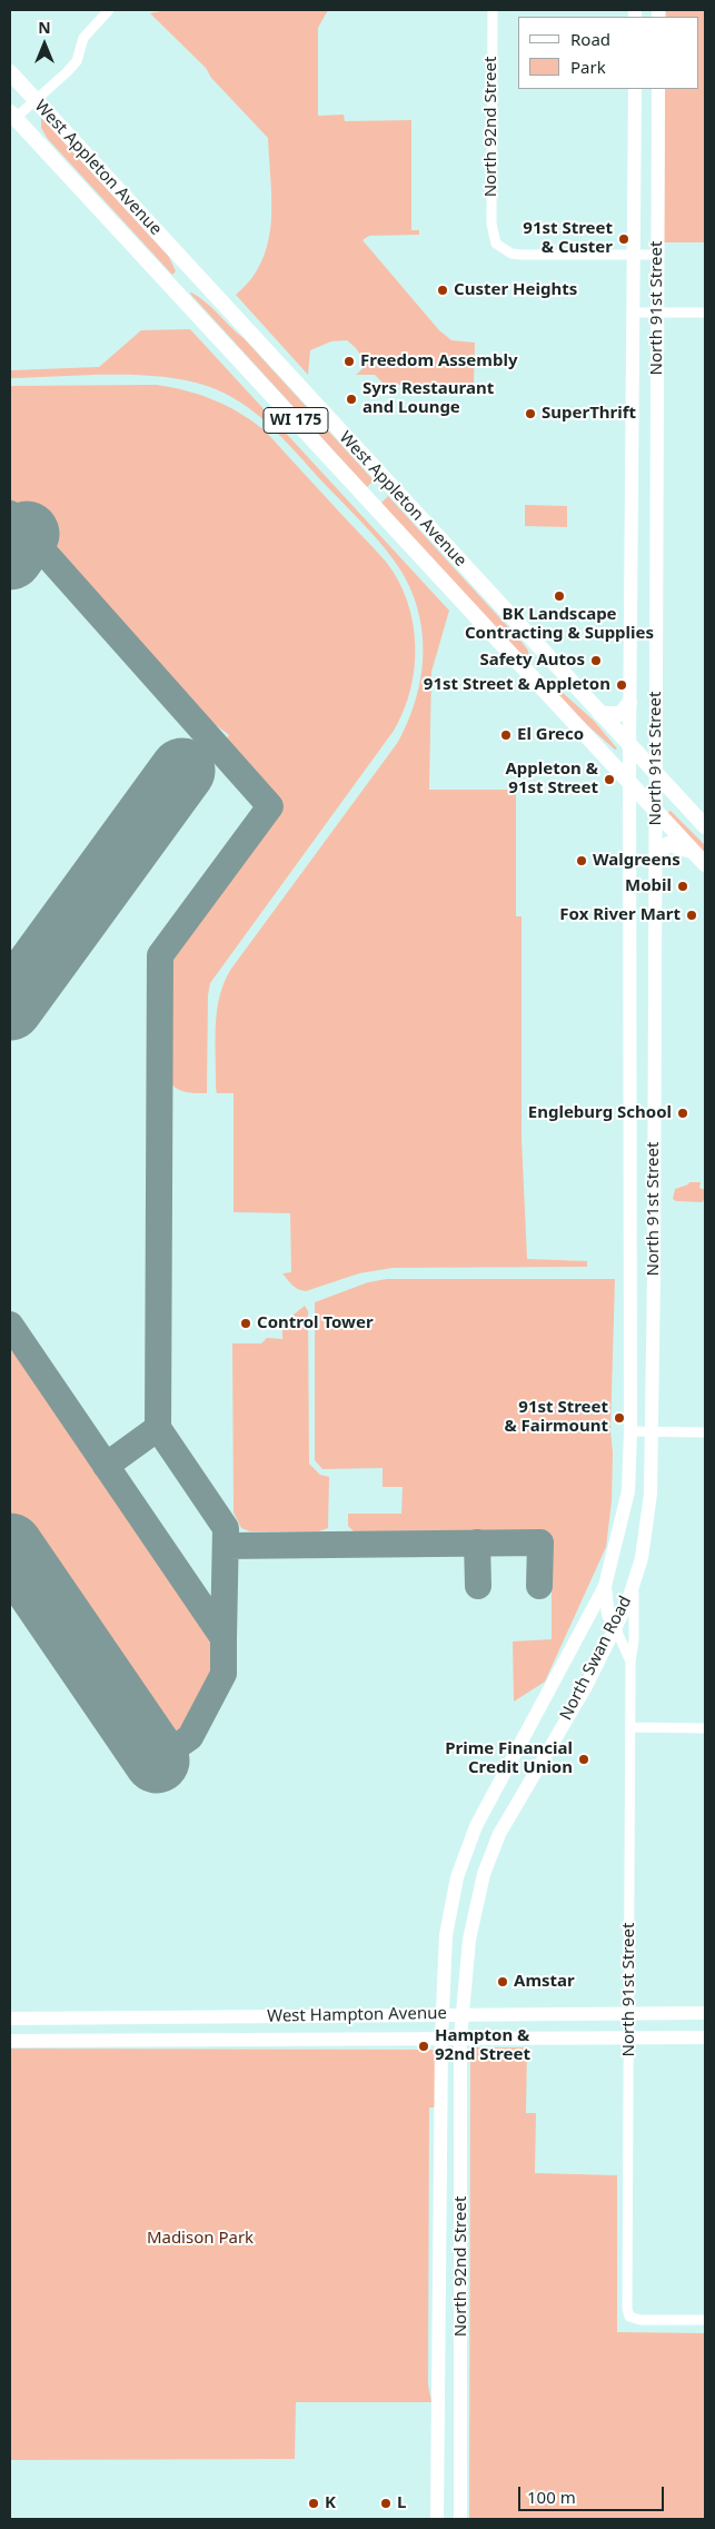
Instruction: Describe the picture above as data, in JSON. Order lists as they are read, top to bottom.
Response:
{
  "streets": {
    "main road": [
      "North 92nd Street",
      "West Appleton Avenue",
      "North 91st Street",
      "WI 175",
      "North Swan Road",
      "West Hampton Avenue"
    ]
  },
  "crossings": [
    ["North 92nd Street", "North 91st Street"],
    ["North 92nd Street", "North Swan Road"],
    ["North 92nd Street", "West Hampton Avenue"],
    ["West Appleton Avenue", "North 91st Street"],
    ["North 91st Street", "North Swan Road"],
    ["North 91st Street", "West Hampton Avenue"],
    ["North Swan Road", "West Hampton Avenue"]
  ],
  "parks": ["Madison Park"],
  "places": [
    "91st Street & Custer",
    "Custer Heights",
    "Freedom Assembly",
    "Syrs Restaurant and Lounge",
    "SuperThrift",
    "BK Landscape Contracting & Supplies",
    "Safety Autos",
    "91st Street & Appleton",
    "El Greco",
    "Appleton & 91st Street",
    "Walgreens",
    "Mobil",
    "Fox River Mart",
    "Engleburg School",
    "Control Tower",
    "91st Street & Fairmount",
    "Prime Financial Credit Union",
    "Amstar",
    "Hampton & 92nd Street",
    "K",
    "L"
  ],
  "legend": ["Road", "Park"],
  "scale_bar": "100 m",
  "north": "top"
}
